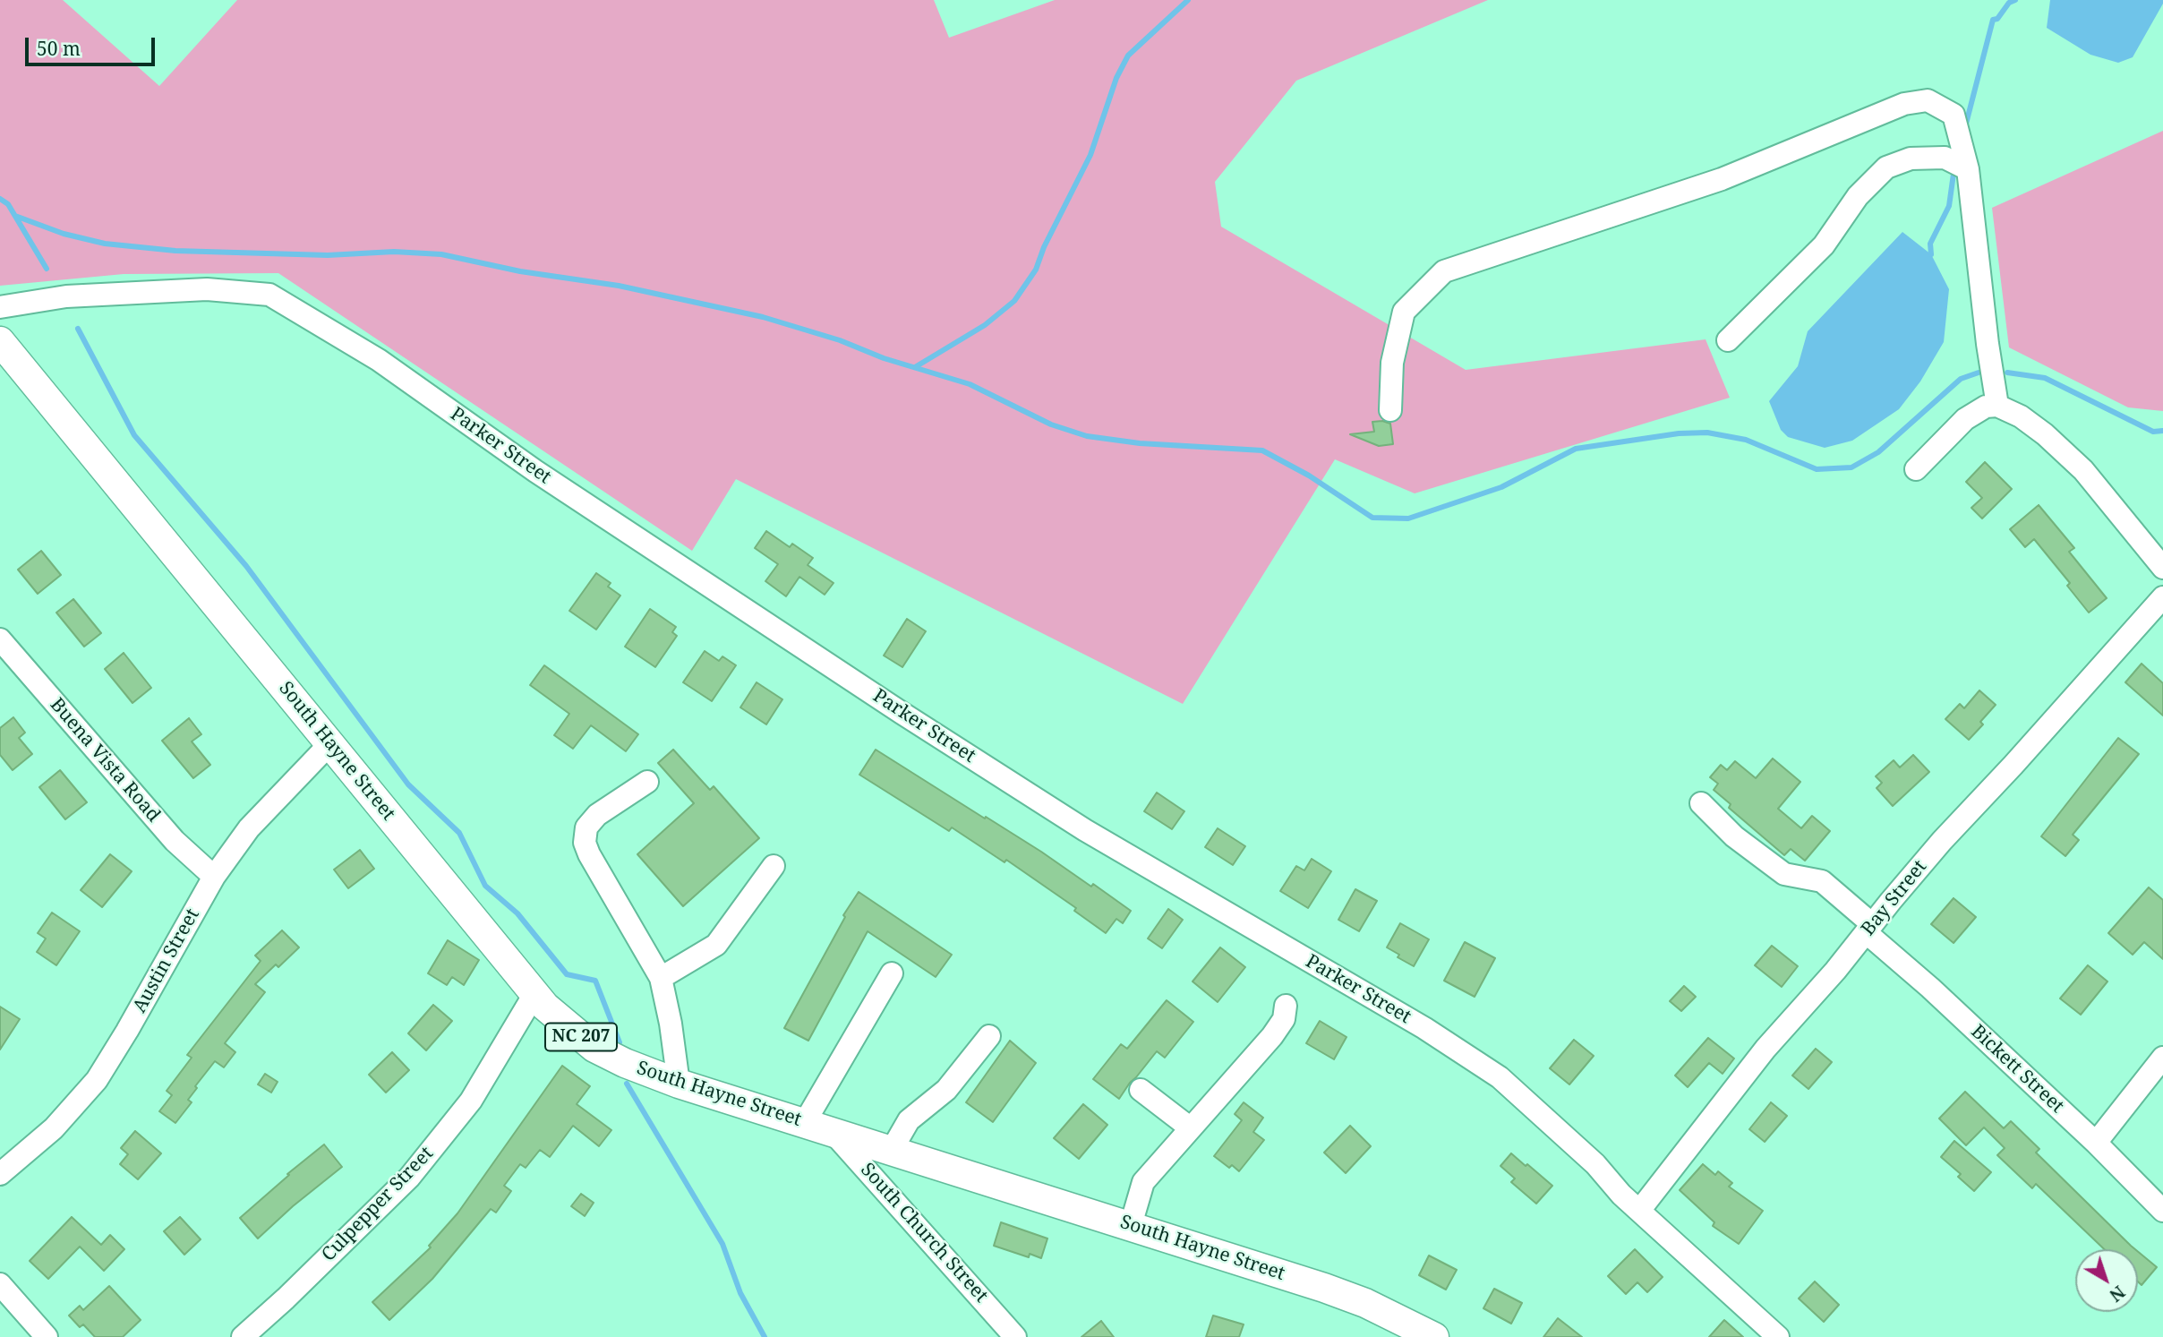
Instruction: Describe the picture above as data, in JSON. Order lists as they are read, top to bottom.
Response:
{
  "streets": {
    "main road": ["South Hayne Street", "NC 207"],
    "street": [
      "Parker Street",
      "Buena Vista Road",
      "Bay Street",
      "Austin Street",
      "Bickett Street",
      "Culpepper Street",
      "South Church Street"
    ]
  },
  "crossings": [
    ["Parker Street", "Bay Street"],
    ["South Hayne Street", "Austin Street"],
    ["South Hayne Street", "Culpepper Street"],
    ["South Hayne Street", "South Church Street"],
    ["Buena Vista Road", "Austin Street"],
    ["Bay Street", "Bickett Street"]
  ],
  "scale_bar": "50 m",
  "north": "bottom right"
}
